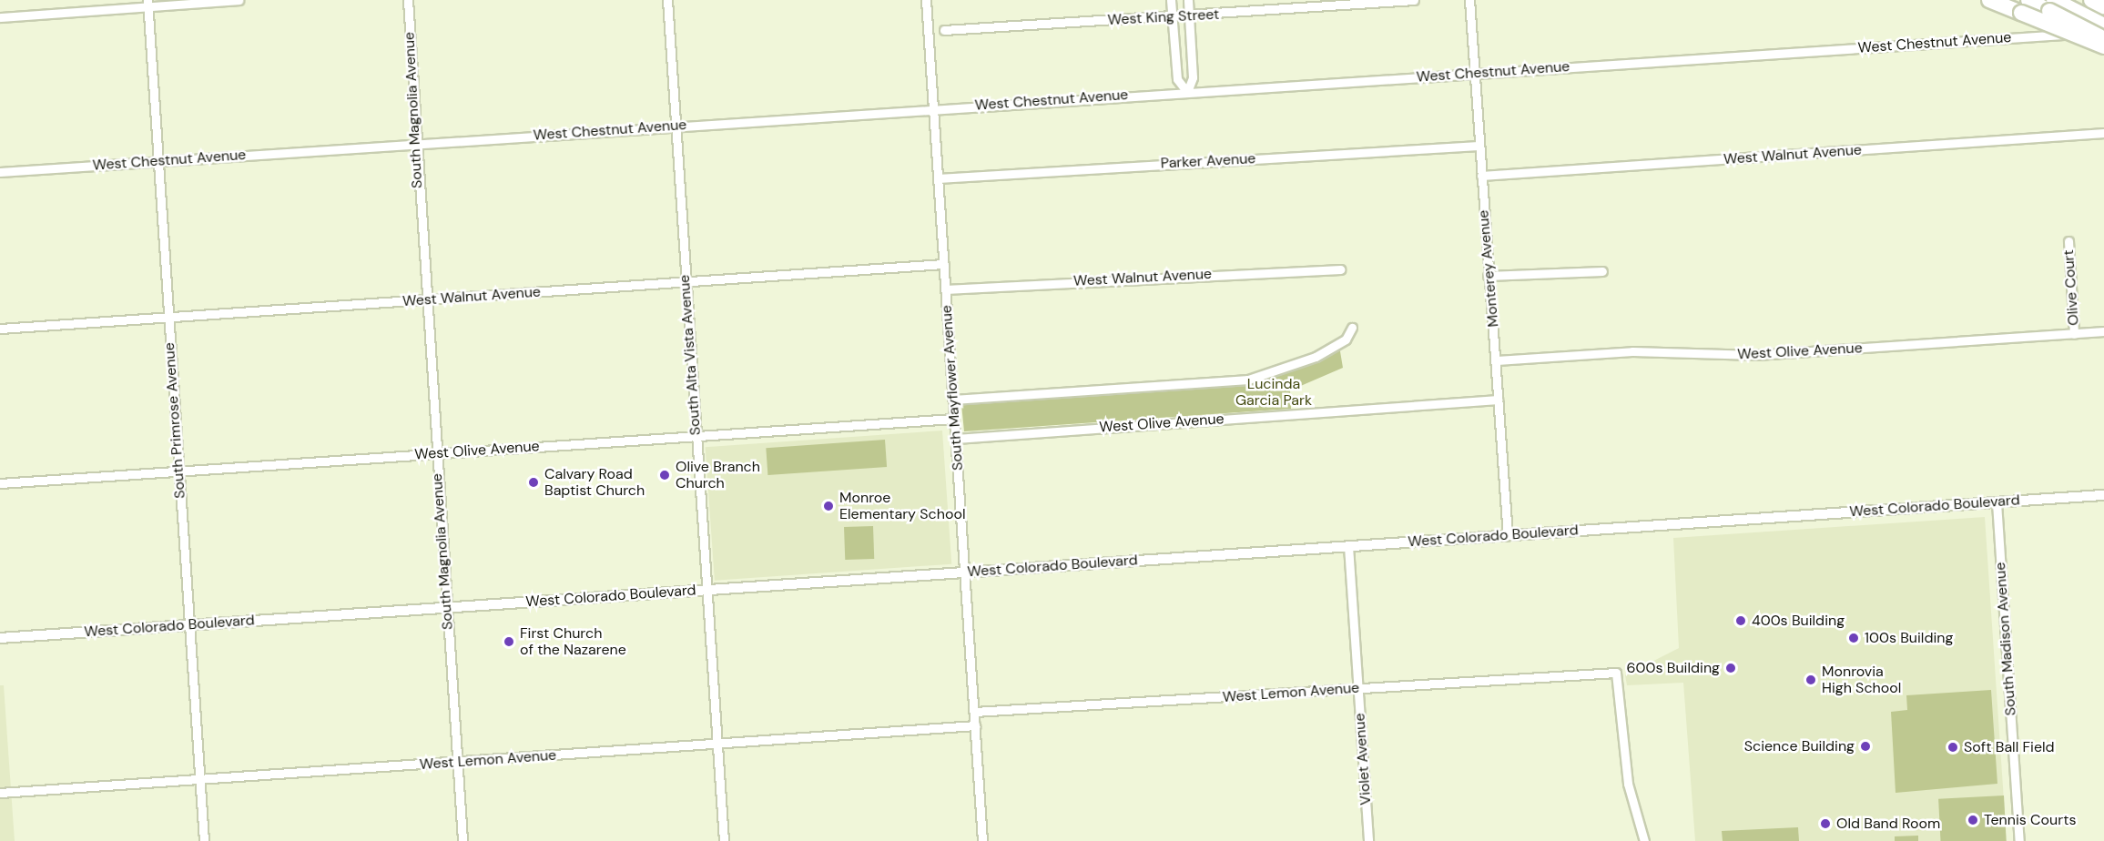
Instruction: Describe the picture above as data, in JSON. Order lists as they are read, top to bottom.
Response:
{
  "streets": {
    "street": [
      "West King Street",
      "West Chestnut Avenue",
      "South Magnolia Avenue",
      "West Walnut Avenue",
      "Parker Avenue",
      "Monterey Avenue",
      "Olive Court",
      "West Olive Avenue",
      "South Alta Vista Avenue",
      "South Mayflower Avenue",
      "South Primrose Avenue",
      "West Colorado Boulevard",
      "South Madison Avenue",
      "West Lemon Avenue",
      "Violet Avenue"
    ]
  },
  "crossings": [
    ["West Chestnut Avenue", "South Magnolia Avenue"],
    ["West Chestnut Avenue", "Monterey Avenue"],
    ["West Chestnut Avenue", "South Alta Vista Avenue"],
    ["West Chestnut Avenue", "South Mayflower Avenue"],
    ["West Chestnut Avenue", "South Primrose Avenue"],
    ["South Magnolia Avenue", "West Walnut Avenue"],
    ["South Magnolia Avenue", "West Olive Avenue"],
    ["South Magnolia Avenue", "West Colorado Boulevard"],
    ["South Magnolia Avenue", "West Lemon Avenue"],
    ["West Walnut Avenue", "Monterey Avenue"],
    ["West Walnut Avenue", "South Alta Vista Avenue"],
    ["West Walnut Avenue", "South Mayflower Avenue"],
    ["West Walnut Avenue", "South Primrose Avenue"],
    ["Parker Avenue", "Monterey Avenue"],
    ["Parker Avenue", "South Mayflower Avenue"],
    ["Monterey Avenue", "West Olive Avenue"],
    ["Monterey Avenue", "West Colorado Boulevard"],
    ["Olive Court", "West Olive Avenue"],
    ["West Olive Avenue", "South Alta Vista Avenue"],
    ["West Olive Avenue", "South Mayflower Avenue"],
    ["West Olive Avenue", "South Primrose Avenue"],
    ["South Alta Vista Avenue", "West Colorado Boulevard"],
    ["South Alta Vista Avenue", "West Lemon Avenue"],
    ["South Mayflower Avenue", "West Colorado Boulevard"],
    ["South Mayflower Avenue", "West Lemon Avenue"],
    ["South Primrose Avenue", "West Colorado Boulevard"],
    ["South Primrose Avenue", "West Lemon Avenue"],
    ["West Colorado Boulevard", "South Madison Avenue"],
    ["West Colorado Boulevard", "Violet Avenue"],
    ["West Lemon Avenue", "Violet Avenue"]
  ],
  "parks": ["Lucinda Garcia Park"],
  "places": [
    "Olive Branch Church",
    "Calvary Road Baptist Church",
    "Monroe Elementary School",
    "400s Building",
    "100s Building",
    "First Church of the Nazarene",
    "600s Building",
    "Monrovia High School",
    "Science Building",
    "Soft Ball Field",
    "Tennis Courts",
    "Old Band Room"
  ]
}
